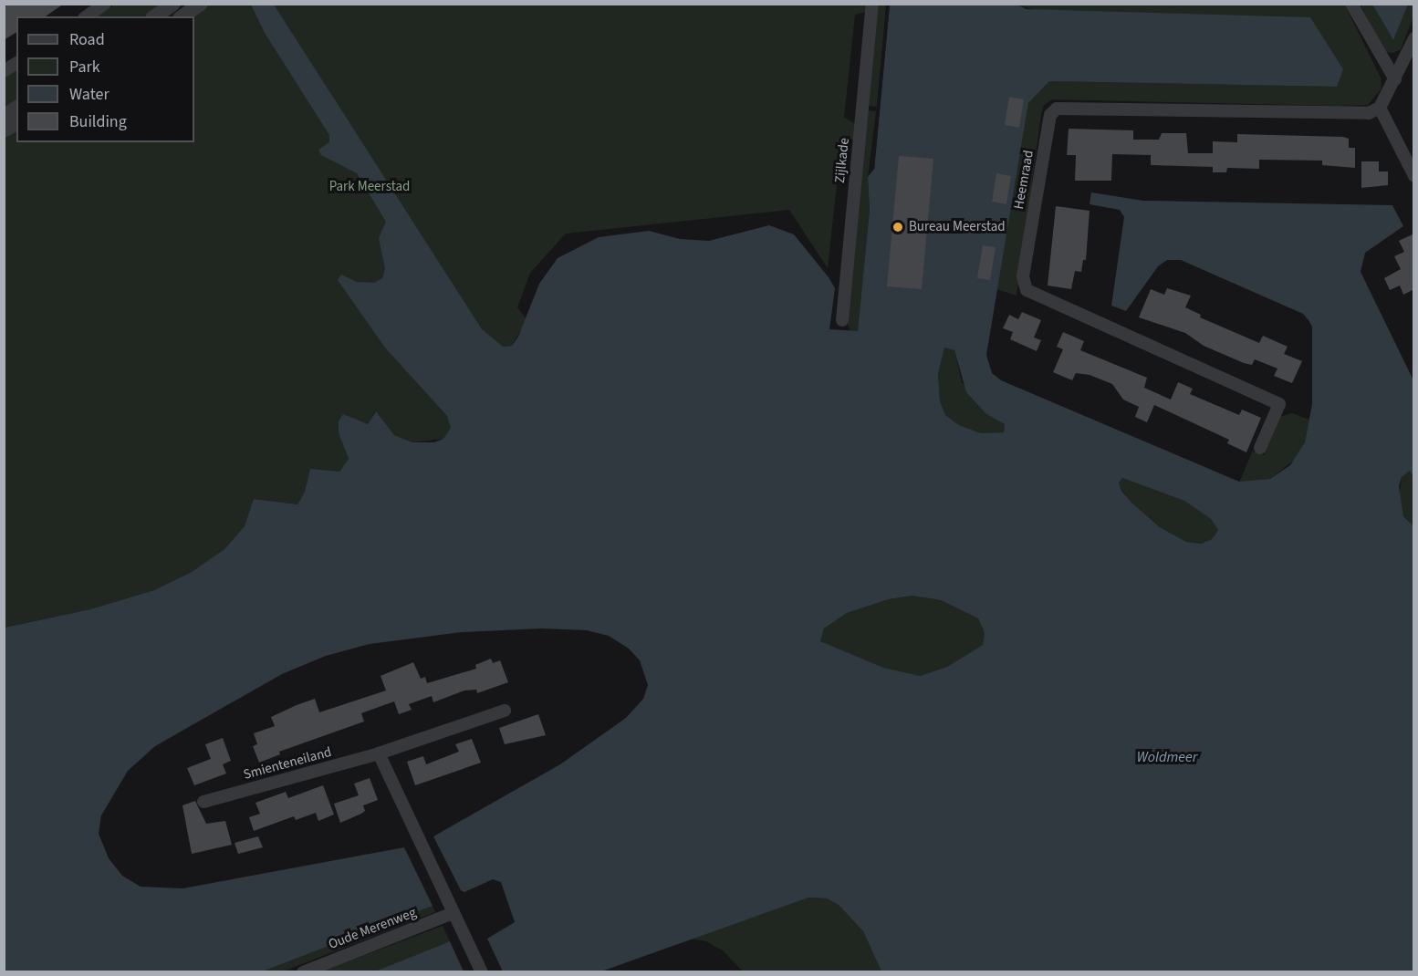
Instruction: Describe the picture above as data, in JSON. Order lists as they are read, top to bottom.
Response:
{
  "streets": {
    "street": [
      "Zijlkade",
      "Heemraad",
      "Smienteneiland",
      "Oude Merenweg"
    ]
  },
  "water": ["Woldmeer"],
  "parks": ["Park Meerstad"],
  "places": ["Bureau Meerstad"],
  "legend": [
    "Road",
    "Park",
    "Water",
    "Building"
  ]
}
